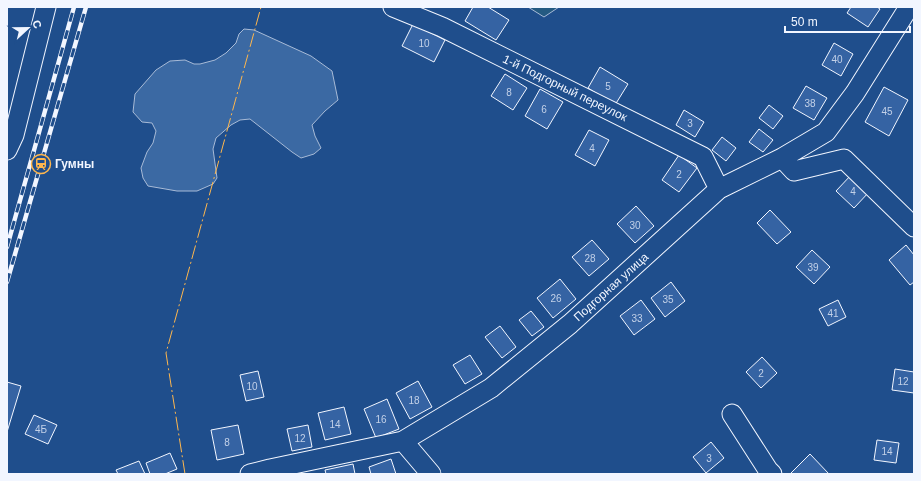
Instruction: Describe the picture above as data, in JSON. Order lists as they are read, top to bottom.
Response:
{
  "streets": {
    "street": ["1-й Подгорный переулок", "Подгорная улица"]
  },
  "crossings": [
    ["1-й Подгорный переулок", "Подгорная улица"]
  ],
  "places": {
    "station": ["Гумны"]
  },
  "house_numbers": [
    "10",
    "40",
    "5",
    "8",
    "38",
    "6",
    "45",
    "3",
    "4",
    "2",
    "4",
    "30",
    "28",
    "39",
    "26",
    "35",
    "41",
    "33",
    "2",
    "12",
    "10",
    "18",
    "16",
    "14",
    "4Б",
    "12",
    "8",
    "14",
    "3"
  ],
  "scale_bar": "50 m",
  "north": "right"
}
